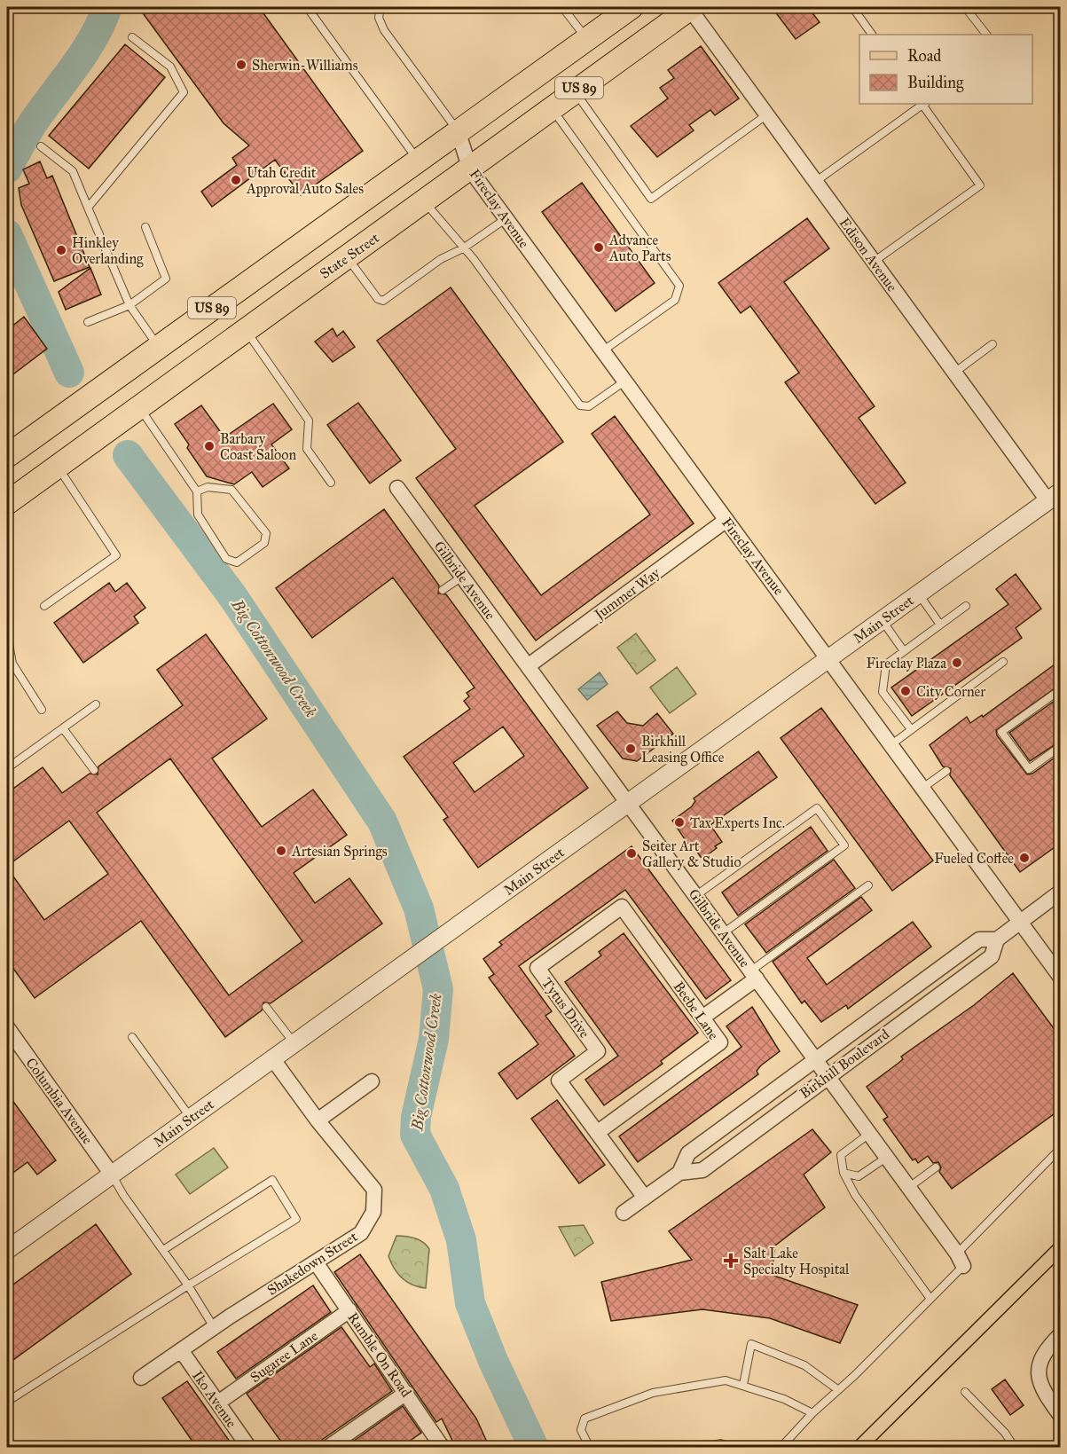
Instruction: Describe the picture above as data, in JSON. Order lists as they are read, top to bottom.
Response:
{
  "streets": {
    "main road": ["US 89", "State Street"],
    "street": [
      "Fireclay Avenue",
      "Edison Avenue",
      "Gilbride Avenue",
      "Jummer Way",
      "Main Street",
      "Tytus Drive",
      "Beebe Lane",
      "Birkhill Boulevard",
      "Columbia Avenue",
      "Shakedown Street",
      "Ramble On Road",
      "Sugaree Lane",
      "Iko Avenue"
    ]
  },
  "crossings": [
    ["US 89", "Fireclay Avenue"],
    ["Fireclay Avenue", "State Street"],
    ["Fireclay Avenue", "Jummer Way"],
    ["Fireclay Avenue", "Main Street"],
    ["Fireclay Avenue", "Birkhill Boulevard"],
    ["Edison Avenue", "State Street"],
    ["Edison Avenue", "Main Street"],
    ["Gilbride Avenue", "Jummer Way"],
    ["Gilbride Avenue", "Main Street"],
    ["Gilbride Avenue", "Birkhill Boulevard"],
    ["Main Street", "Columbia Avenue"],
    ["Main Street", "Shakedown Street"],
    ["Tytus Drive", "Beebe Lane"],
    ["Tytus Drive", "Birkhill Boulevard"],
    ["Shakedown Street", "Ramble On Road"],
    ["Shakedown Street", "Iko Avenue"],
    ["Ramble On Road", "Sugaree Lane"],
    ["Sugaree Lane", "Iko Avenue"]
  ],
  "water": ["Big Cottonwood Creek"],
  "places": {
    "other": [
      "Sherwin-Williams",
      "Utah Credit Approval Auto Sales",
      "Advance Auto Parts",
      "Hinkley Overlanding",
      "Barbary Coast Saloon",
      "Fireclay Plaza",
      "City Corner",
      "Birkhill Leasing Office",
      "Tax Experts Inc.",
      "Artesian Springs",
      "Seiter Art Gallery & Studio",
      "Fueled Coffee"
    ],
    "health": ["Salt Lake Specialty Hospital"]
  },
  "legend": ["Road", "Building"]
}
